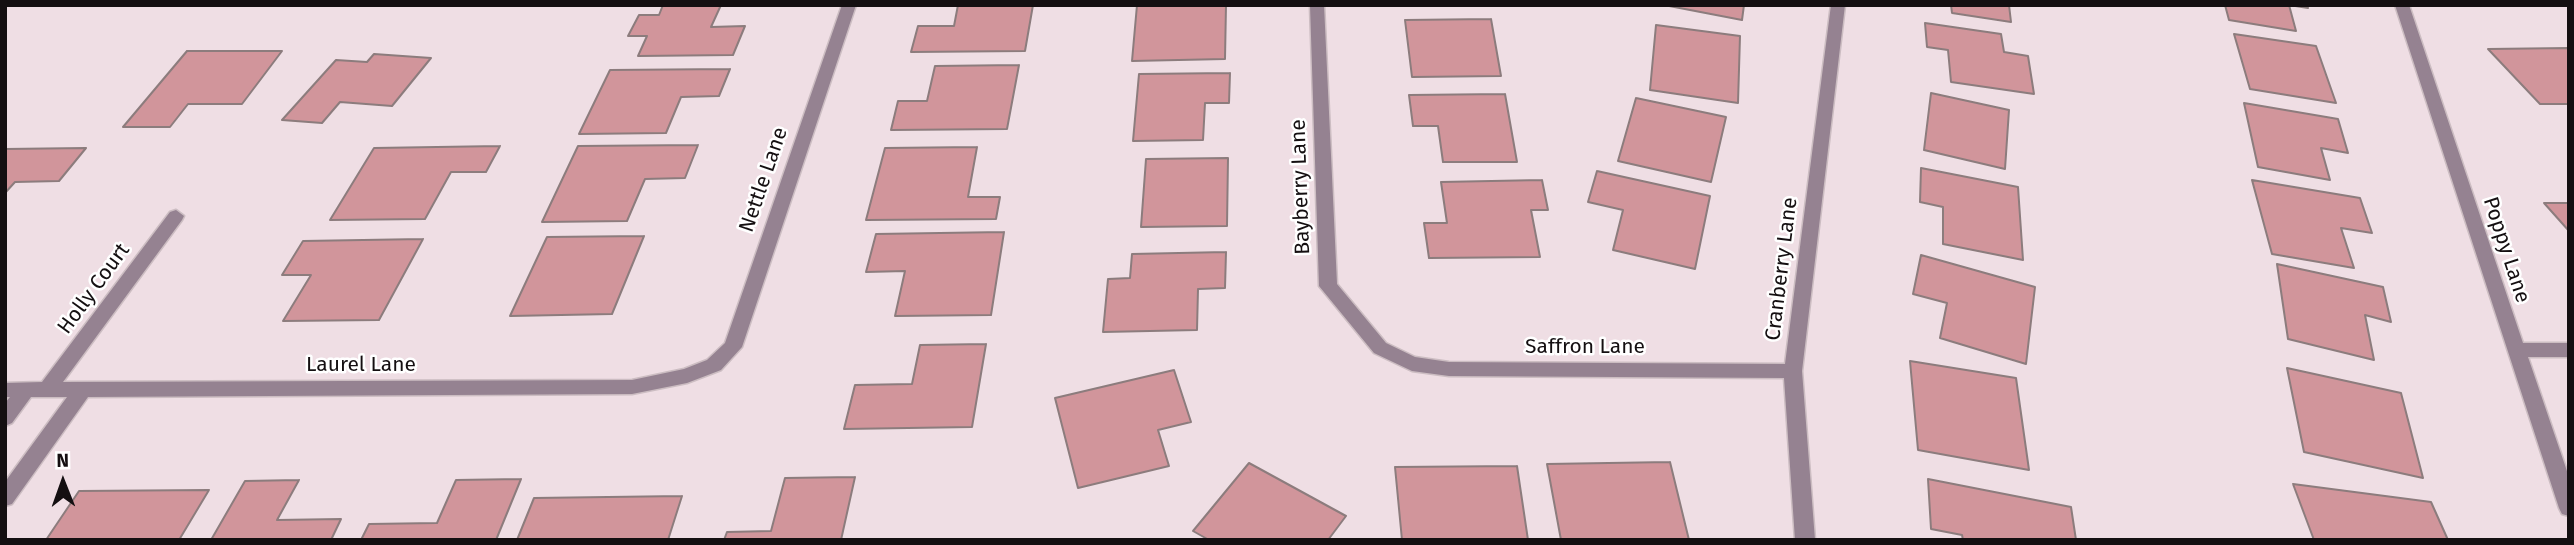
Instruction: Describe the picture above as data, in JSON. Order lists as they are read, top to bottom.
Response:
{
  "streets": {
    "street": [
      "Nettle Lane",
      "Bayberry Lane",
      "Poppy Lane",
      "Cranberry Lane",
      "Holly Court",
      "Saffron Lane",
      "Laurel Lane"
    ]
  },
  "crossings": [
    ["Nettle Lane", "Laurel Lane"],
    ["Bayberry Lane", "Saffron Lane"],
    ["Cranberry Lane", "Saffron Lane"],
    ["Holly Court", "Laurel Lane"]
  ],
  "north": "top"
}
